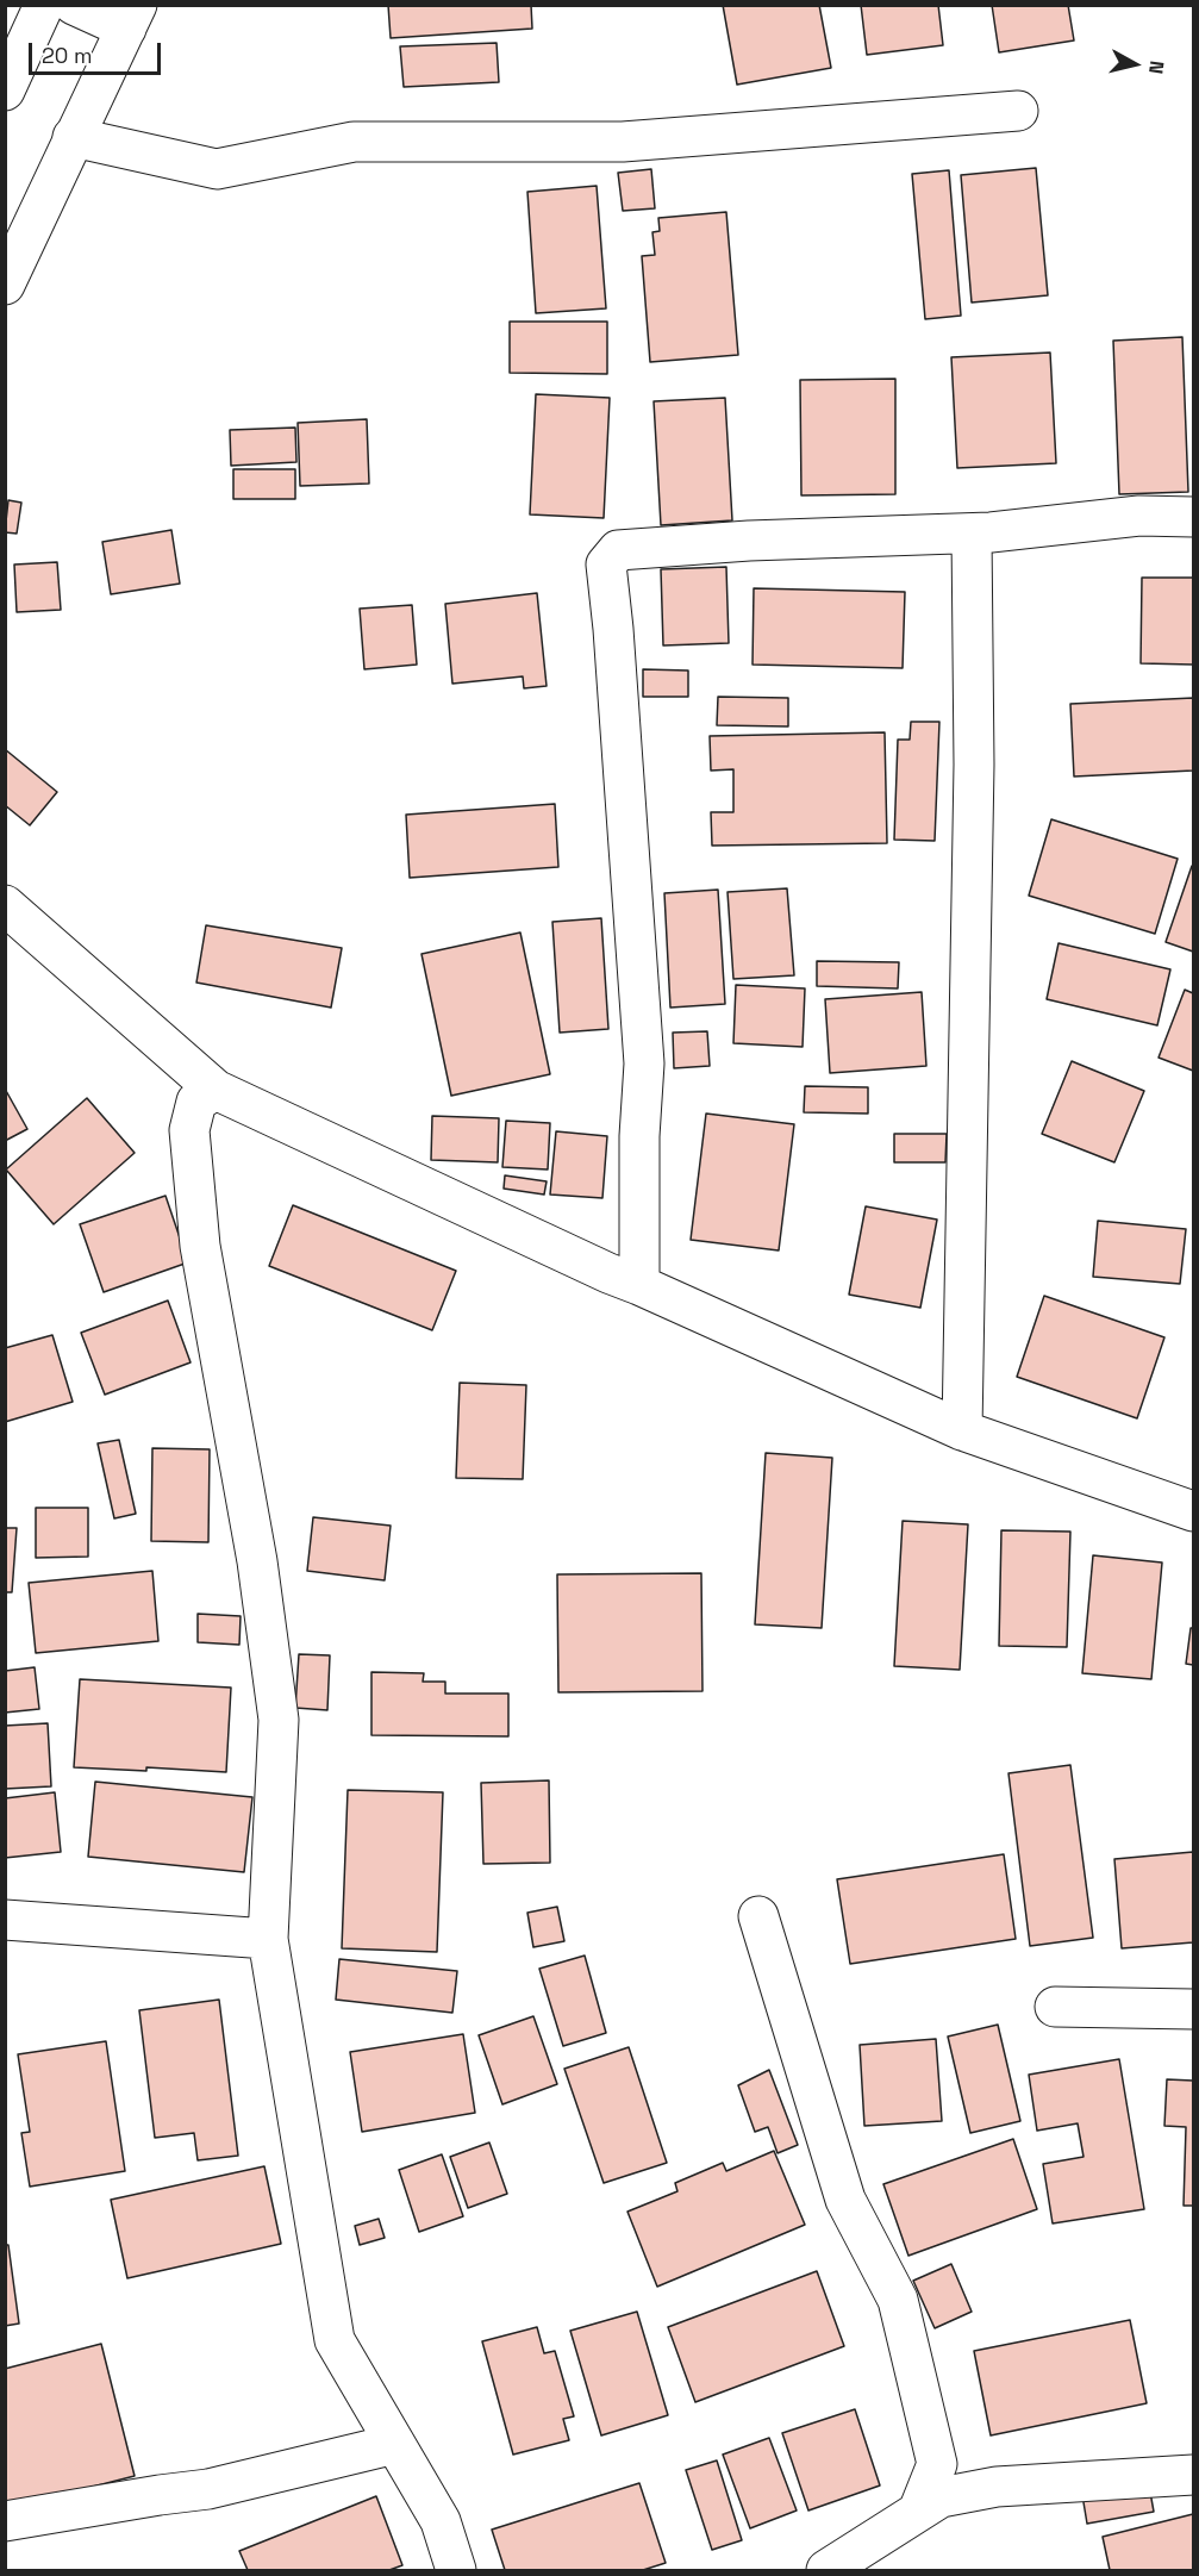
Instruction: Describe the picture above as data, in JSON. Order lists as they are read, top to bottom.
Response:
{
  "scale_bar": "20 m",
  "north": "right"
}
